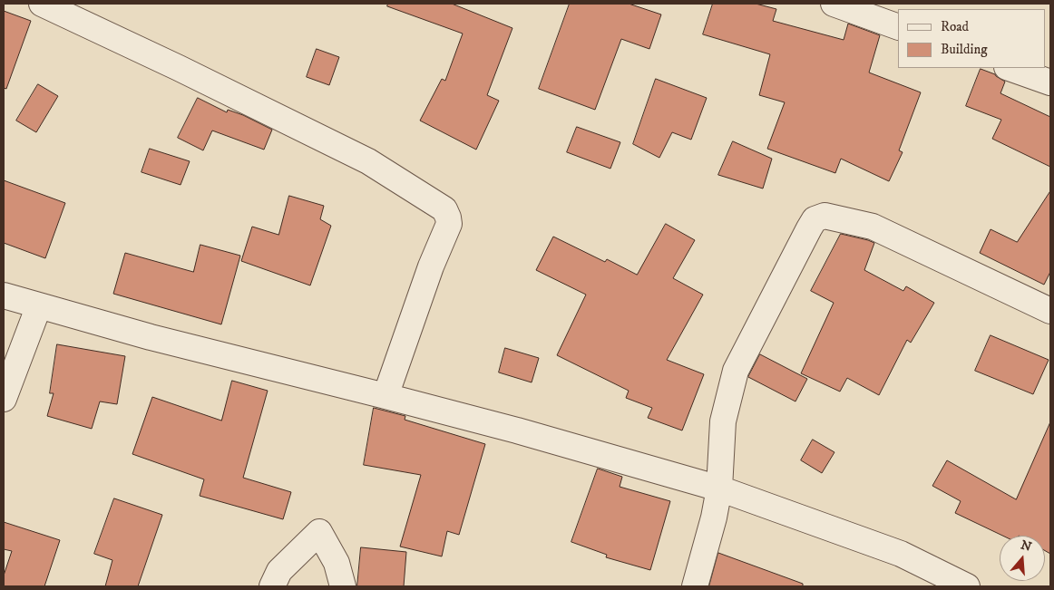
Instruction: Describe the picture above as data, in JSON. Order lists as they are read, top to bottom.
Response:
{
  "legend": ["Road", "Building"],
  "north": "top"
}
